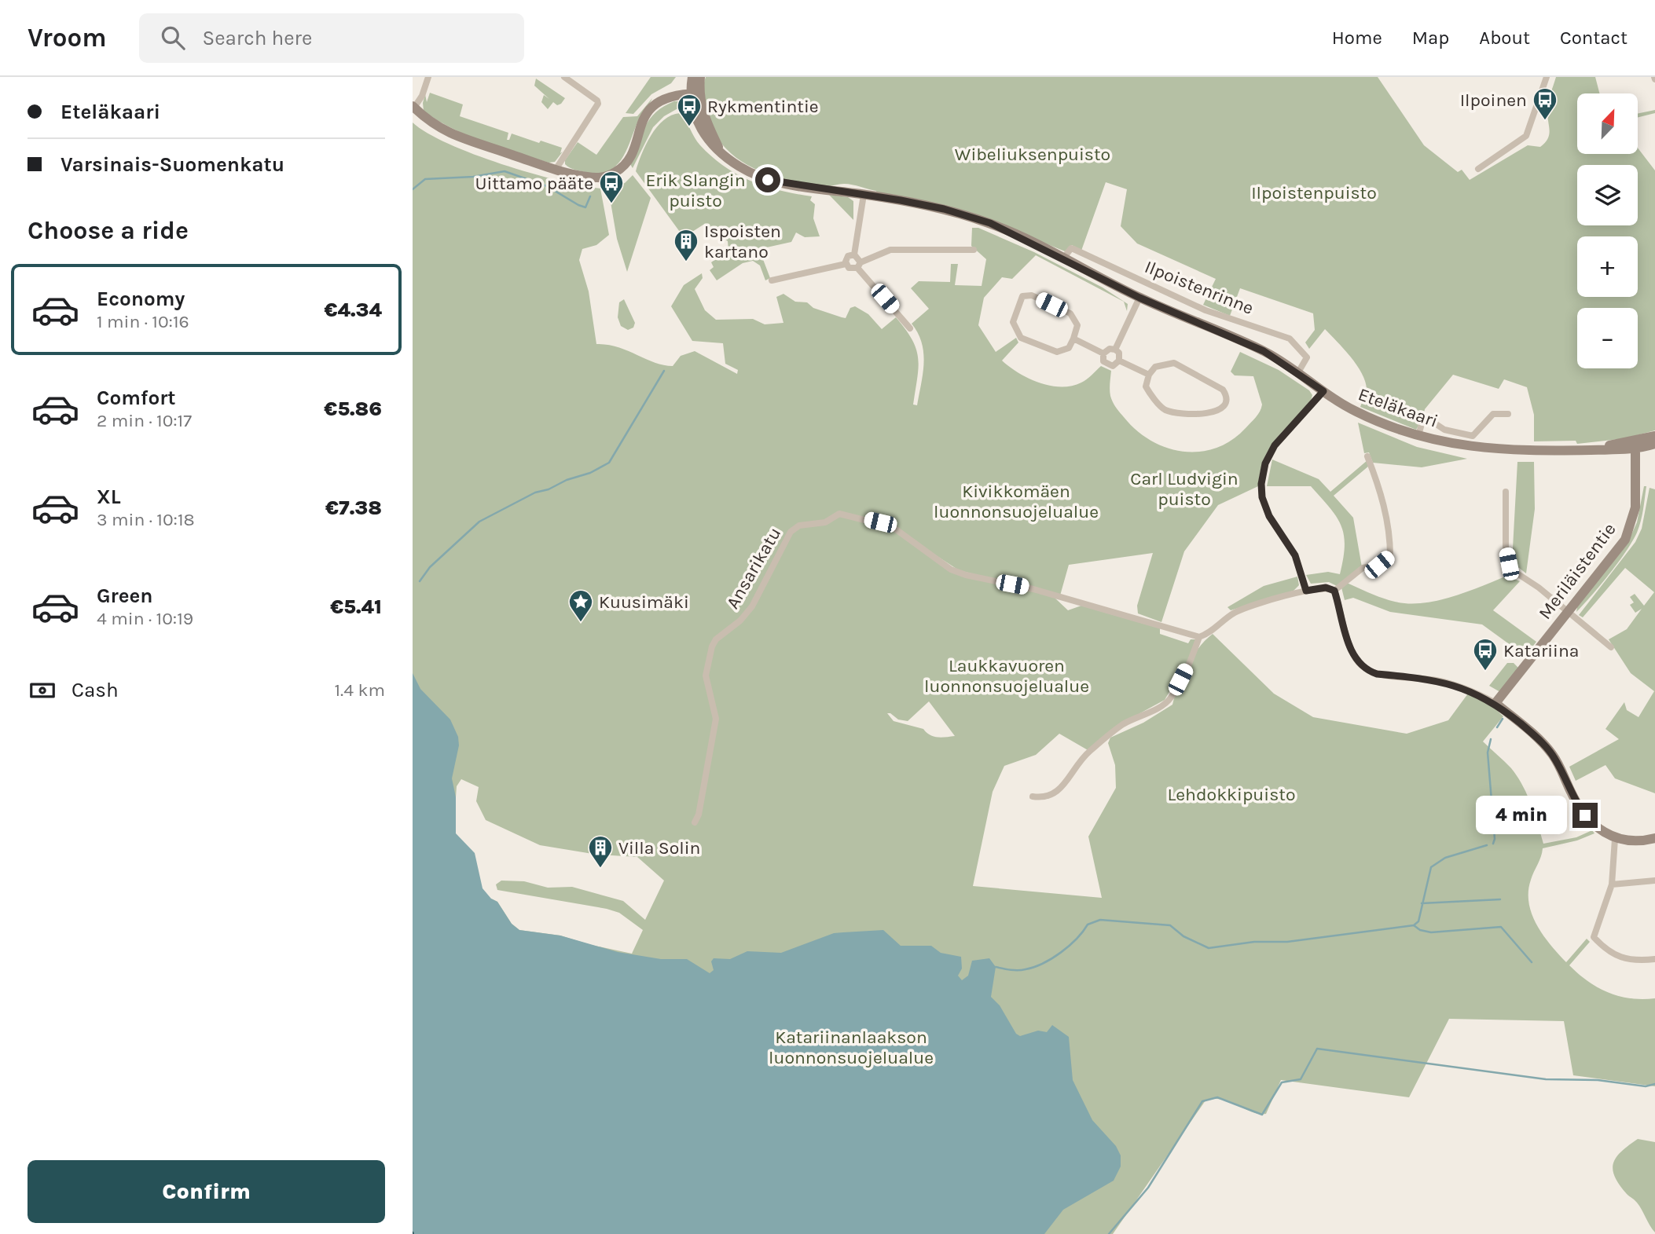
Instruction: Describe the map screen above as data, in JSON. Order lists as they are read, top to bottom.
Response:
{
  "streets": {
    "main road": ["Eteläkaari", "Meriläistentie"],
    "street": ["Ilpoistenrinne", "Ansarikatu"]
  },
  "crossings": [
    ["Ilpoistenrinne", "Eteläkaari"],
    ["Eteläkaari", "Meriläistentie"]
  ],
  "parks": [
    "Wibeliuksenpuisto",
    "Erik Slangin puisto",
    "Ilpoistenpuisto",
    "Carl Ludvigin puisto",
    "Kivikkomäen luonnonsuojelualue",
    "Laukkavuoren luonnonsuojelualue",
    "Lehdokkipuisto",
    "Katariinanlaakson luonnonsuojelualue"
  ],
  "places": {
    "bus stop": [
      "Ilpoinen",
      "Rykmentintie",
      "Uittamo pääte",
      "Katariina"
    ],
    "building": ["Ispoisten kartano", "Villa Solin"],
    "place": ["Kuusimäki"]
  },
  "north": "top right",
  "page": {
    "header": "Vroom",
    "search": "Search here",
    "nav": [
      "Home",
      "Map",
      "About",
      "Contact"
    ],
    "banner": ["Eteläkaari", "Varsinais-Suomenkatu"],
    "map_buttons": ["+", "−"],
    "heading": "Choose a ride",
    "list": [
      {
        "name": "Economy",
        "note": "1 min · 10:16",
        "value": "€4.34"
      },
      {
        "name": "Comfort",
        "note": "2 min · 10:17",
        "value": "€5.86"
      },
      {
        "name": "XL",
        "note": "3 min · 10:18",
        "value": "€7.38"
      },
      {
        "name": "Green",
        "note": "4 min · 10:19",
        "value": "€5.41"
      }
    ],
    "pay": ["Cash", "1.4 km"],
    "bubble": "4 min",
    "buttons": "Confirm"
  }
}
